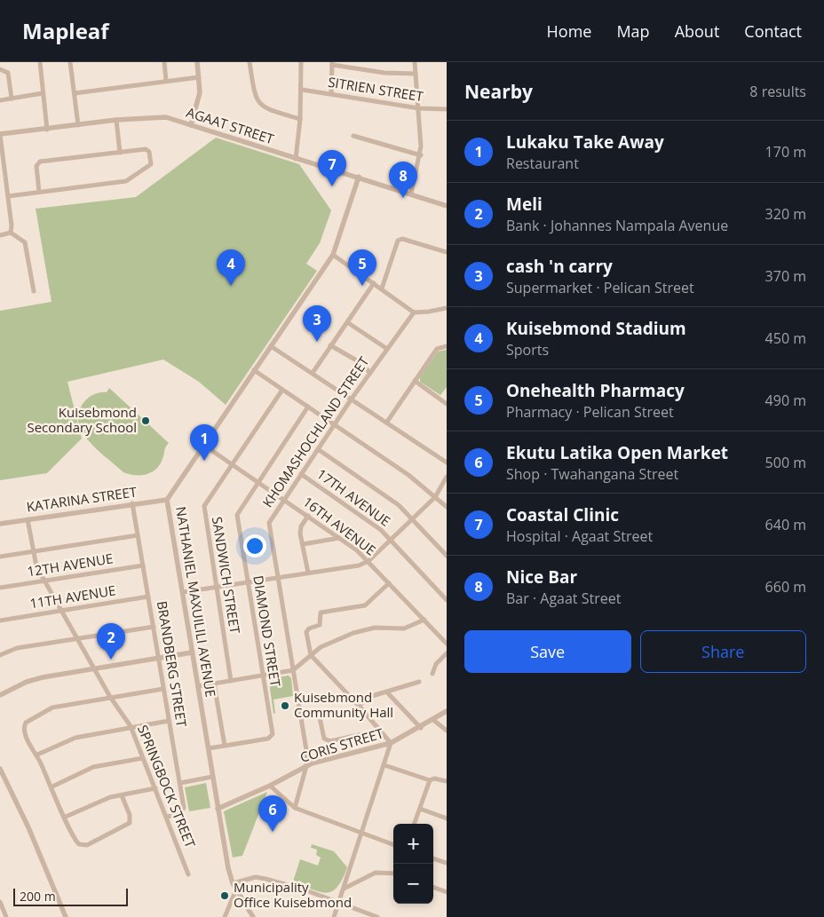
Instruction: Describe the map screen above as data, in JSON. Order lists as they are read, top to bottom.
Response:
{
  "streets": {
    "street": [
      "SITRIEN STREET",
      "AGAAT STREET",
      "KHOMASHOCHLAND STREET",
      "17TH AVENUE",
      "KATARINA STREET",
      "16TH AVENUE",
      "12TH AVENUE",
      "SANDWICH STREET",
      "11TH AVENUE",
      "NATHANIEL MAXUILILI AVENUE",
      "DIAMOND STREET",
      "BRANDBERG STREET",
      "CORIS STREET",
      "SPRINGBOCK STREET"
    ]
  },
  "crossings": [
    ["AGAAT STREET", "NATHANIEL MAXUILILI AVENUE"],
    ["KHOMASHOCHLAND STREET", "17TH AVENUE"],
    ["KHOMASHOCHLAND STREET", "16TH AVENUE"],
    ["KHOMASHOCHLAND STREET", "CORIS STREET"],
    ["KATARINA STREET", "NATHANIEL MAXUILILI AVENUE"],
    ["KATARINA STREET", "BRANDBERG STREET"],
    ["KATARINA STREET", "SPRINGBOCK STREET"],
    ["16TH AVENUE", "SANDWICH STREET"],
    ["16TH AVENUE", "NATHANIEL MAXUILILI AVENUE"],
    ["16TH AVENUE", "DIAMOND STREET"],
    ["12TH AVENUE", "BRANDBERG STREET"],
    ["12TH AVENUE", "SPRINGBOCK STREET"],
    ["11TH AVENUE", "BRANDBERG STREET"],
    ["11TH AVENUE", "SPRINGBOCK STREET"],
    ["NATHANIEL MAXUILILI AVENUE", "DIAMOND STREET"],
    ["NATHANIEL MAXUILILI AVENUE", "CORIS STREET"],
    ["BRANDBERG STREET", "SPRINGBOCK STREET"]
  ],
  "places": ["Kuisebmond Secondary School", "Kuisebmond Community Hall", "Municipality Office Kuisebmond"],
  "scale_bar": "200 m",
  "page": {
    "header": "Mapleaf",
    "nav": [
      "Home",
      "Map",
      "About",
      "Contact"
    ],
    "heading": ["Nearby", "8 results"],
    "list": [
      {
        "mark": "1",
        "name": "Lukaku Take Away",
        "note": "Restaurant",
        "value": "170 m"
      },
      {
        "mark": "2",
        "name": "Meli",
        "note": "Bank · Johannes Nampala Avenue",
        "value": "320 m"
      },
      {
        "mark": "3",
        "name": "cash 'n carry",
        "note": "Supermarket · Pelican Street",
        "value": "370 m"
      },
      {
        "mark": "4",
        "name": "Kuisebmond Stadium",
        "note": "Sports",
        "value": "450 m"
      },
      {
        "mark": "5",
        "name": "Onehealth Pharmacy",
        "note": "Pharmacy · Pelican Street",
        "value": "490 m"
      },
      {
        "mark": "6",
        "name": "Ekutu Latika Open Market",
        "note": "Shop · Twahangana Street",
        "value": "500 m"
      },
      {
        "mark": "7",
        "name": "Coastal Clinic",
        "note": "Hospital · Agaat Street",
        "value": "640 m"
      },
      {
        "mark": "8",
        "name": "Nice Bar",
        "note": "Bar · Agaat Street",
        "value": "660 m"
      }
    ],
    "pins": [
      "7",
      "8",
      "4",
      "5",
      "3",
      "1",
      "2",
      "6"
    ],
    "buttons": ["Save", "Share"],
    "map_buttons": ["+", "−"],
    "scale": "200 m"
  }
}
